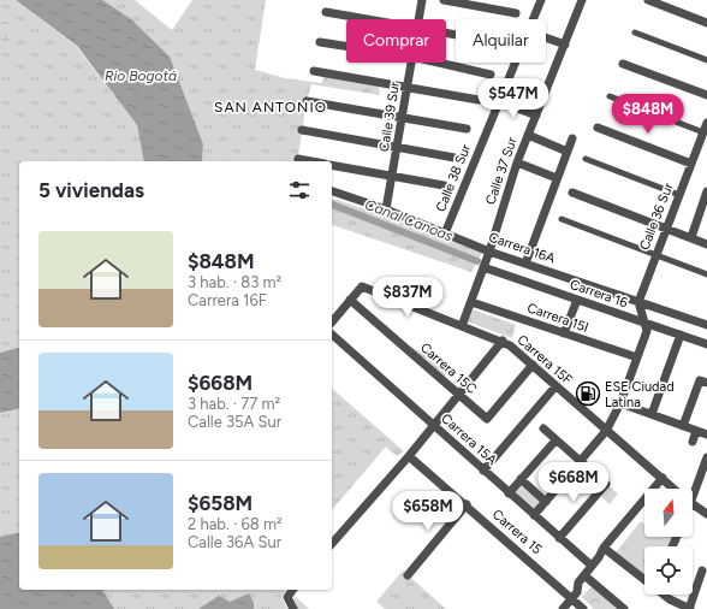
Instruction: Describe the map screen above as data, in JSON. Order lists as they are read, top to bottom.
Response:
{
  "streets": {
    "street": [
      "Calle 39 Sur",
      "Calle 37 Sur",
      "Calle 38 Sur",
      "Calle 36 Sur",
      "Carrera 16A",
      "Carrera 16",
      "Carrera 15I",
      "Carrera 15F",
      "Carrera 15C",
      "Carrera 15A",
      "Carrera 15"
    ]
  },
  "crossings": [
    ["Calle 39 Sur", "Carrera 16A"],
    ["Calle 37 Sur", "Carrera 16A"],
    ["Calle 37 Sur", "Carrera 16"],
    ["Calle 37 Sur", "Carrera 15I"],
    ["Calle 37 Sur", "Carrera 15F"],
    ["Calle 38 Sur", "Carrera 16A"],
    ["Calle 36 Sur", "Carrera 16A"],
    ["Carrera 15F", "Carrera 15C"]
  ],
  "districts": ["SAN ANTONIO"],
  "water": ["Rio Bogotá", "Canal Canoas"],
  "places": {
    "fuel station": ["ESE Ciudad Latina"]
  },
  "north": "top",
  "page": {
    "chip": ["Comprar", "Alquilar"],
    "price": [
      "$547M",
      "$848M",
      "$837M",
      "$668M",
      "$658M"
    ],
    "heading": "5 viviendas",
    "list": [
      {
        "name": "$848M",
        "note": "3 hab. · 83 m² · Carrera 16F"
      },
      {
        "name": "$668M",
        "note": "3 hab. · 77 m² · Calle 35A Sur"
      },
      {
        "name": "$658M",
        "note": "2 hab. · 68 m² · Calle 36A Sur"
      }
    ]
  }
}
